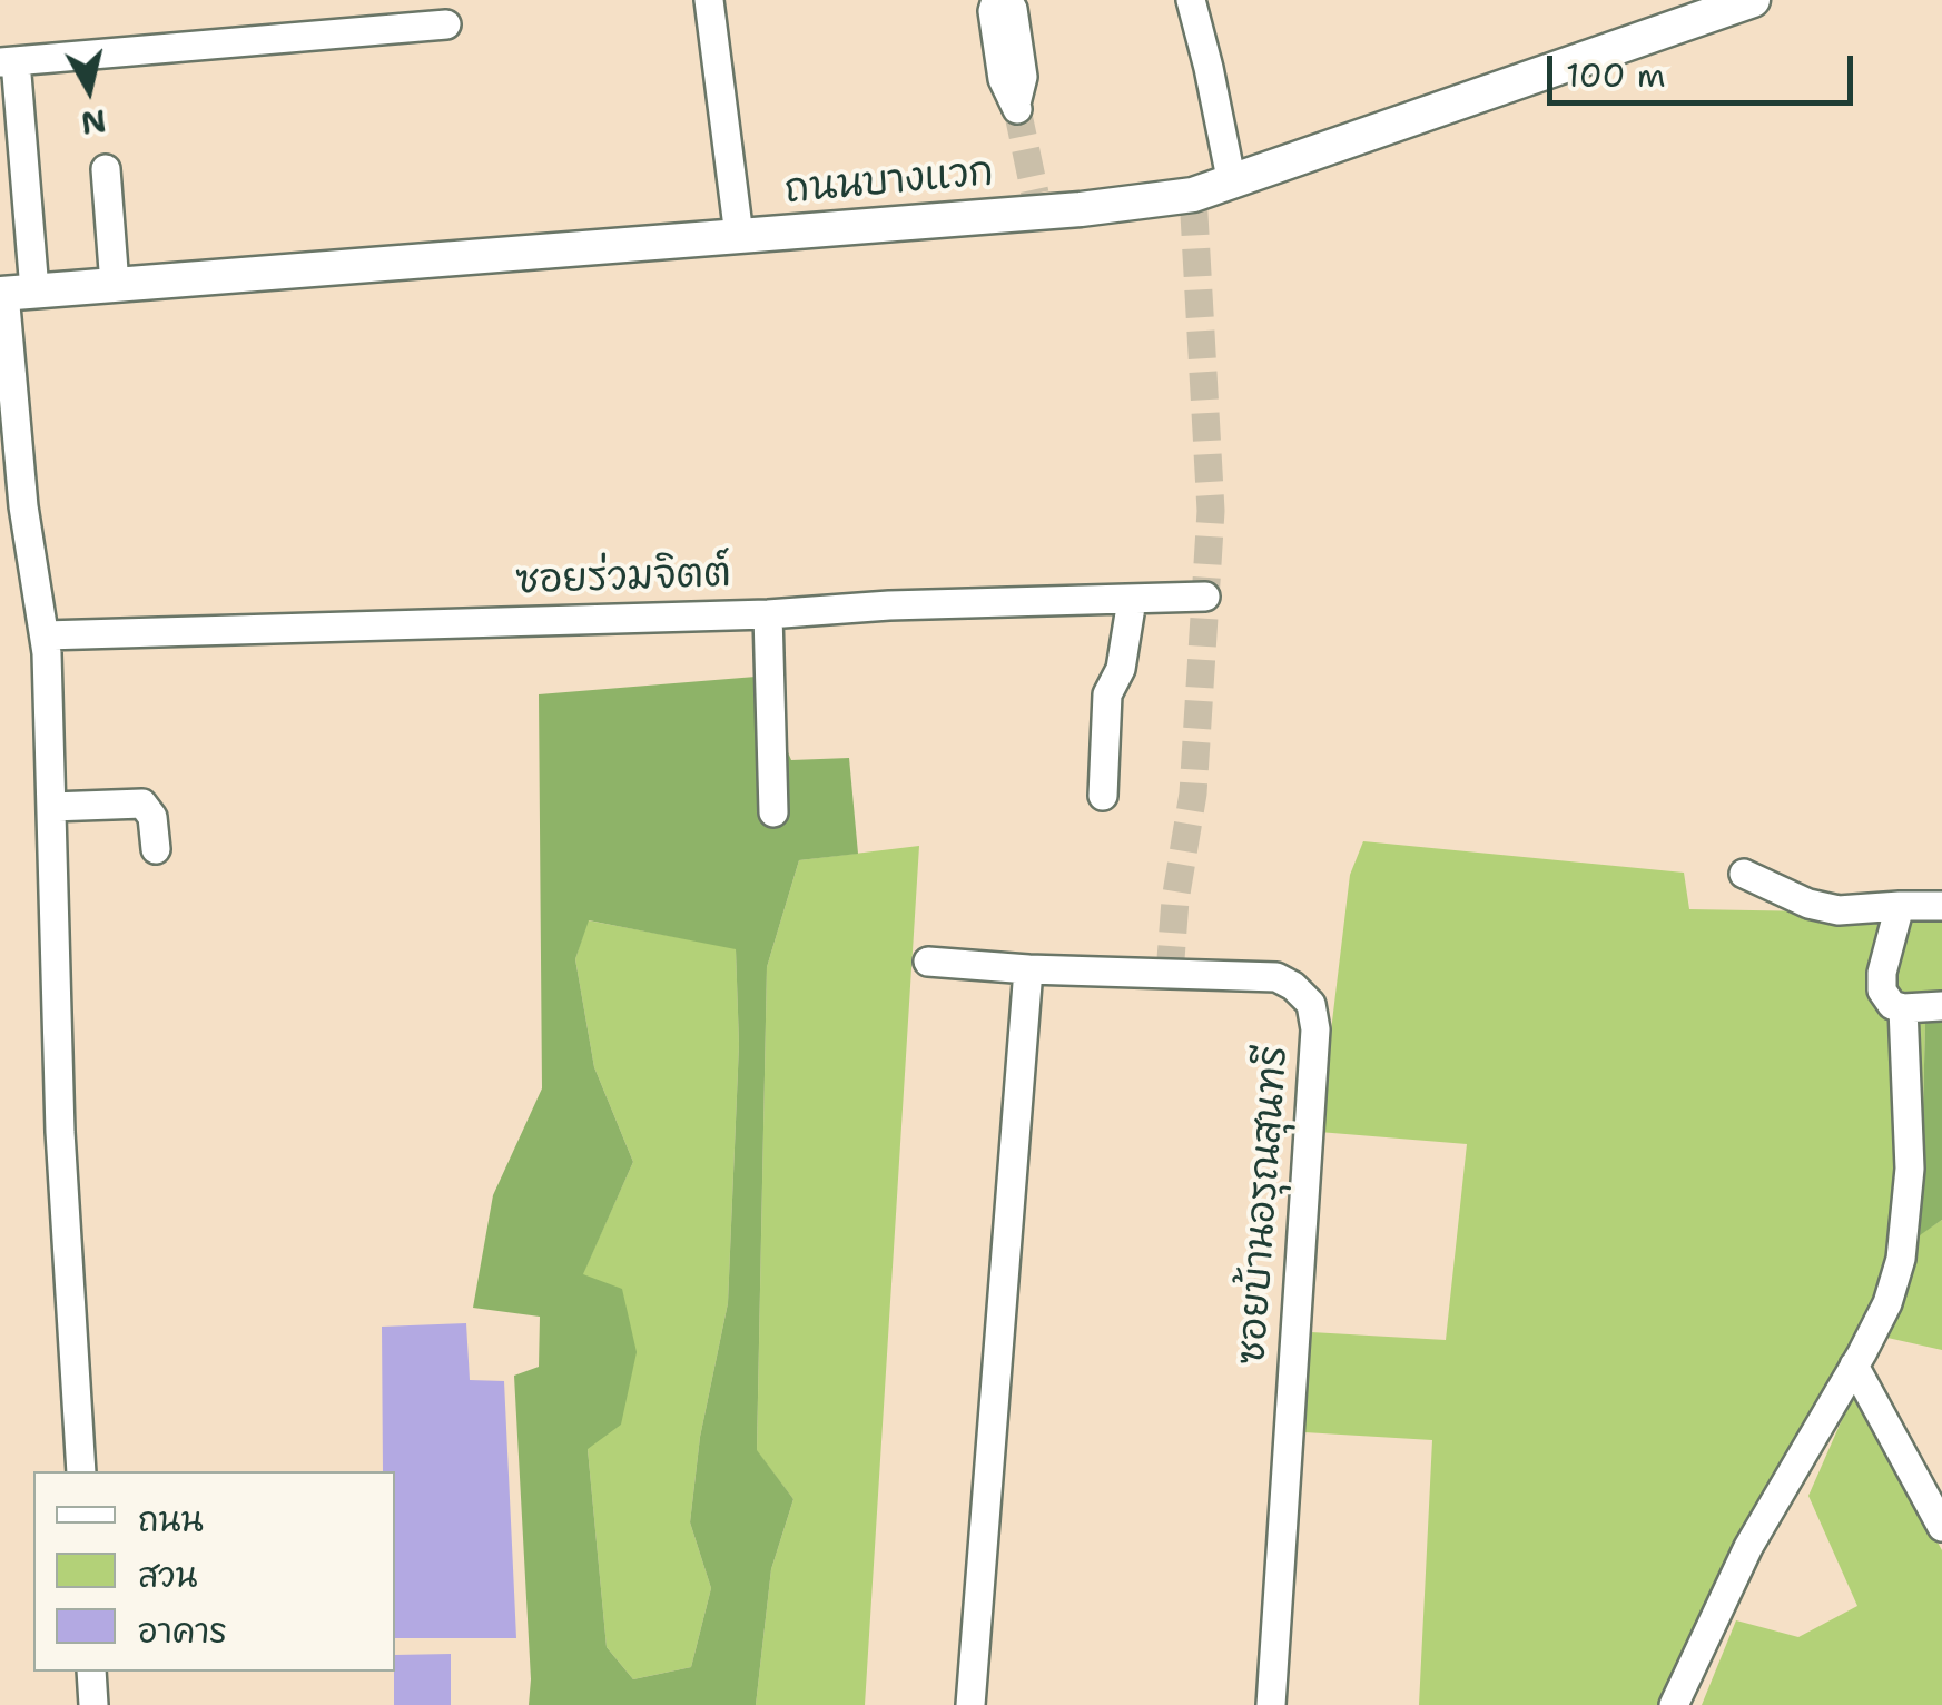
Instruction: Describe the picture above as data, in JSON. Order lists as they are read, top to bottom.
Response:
{
  "streets": {
    "main road": ["ถนนบางแวก"],
    "street": ["ซอยร่วมจิตต์", "ซอยบ้านอรุณสุนทรี"]
  },
  "legend": ["ถนน", "สวน", "อาคาร"],
  "scale_bar": "100 m",
  "north": "bottom"
}
